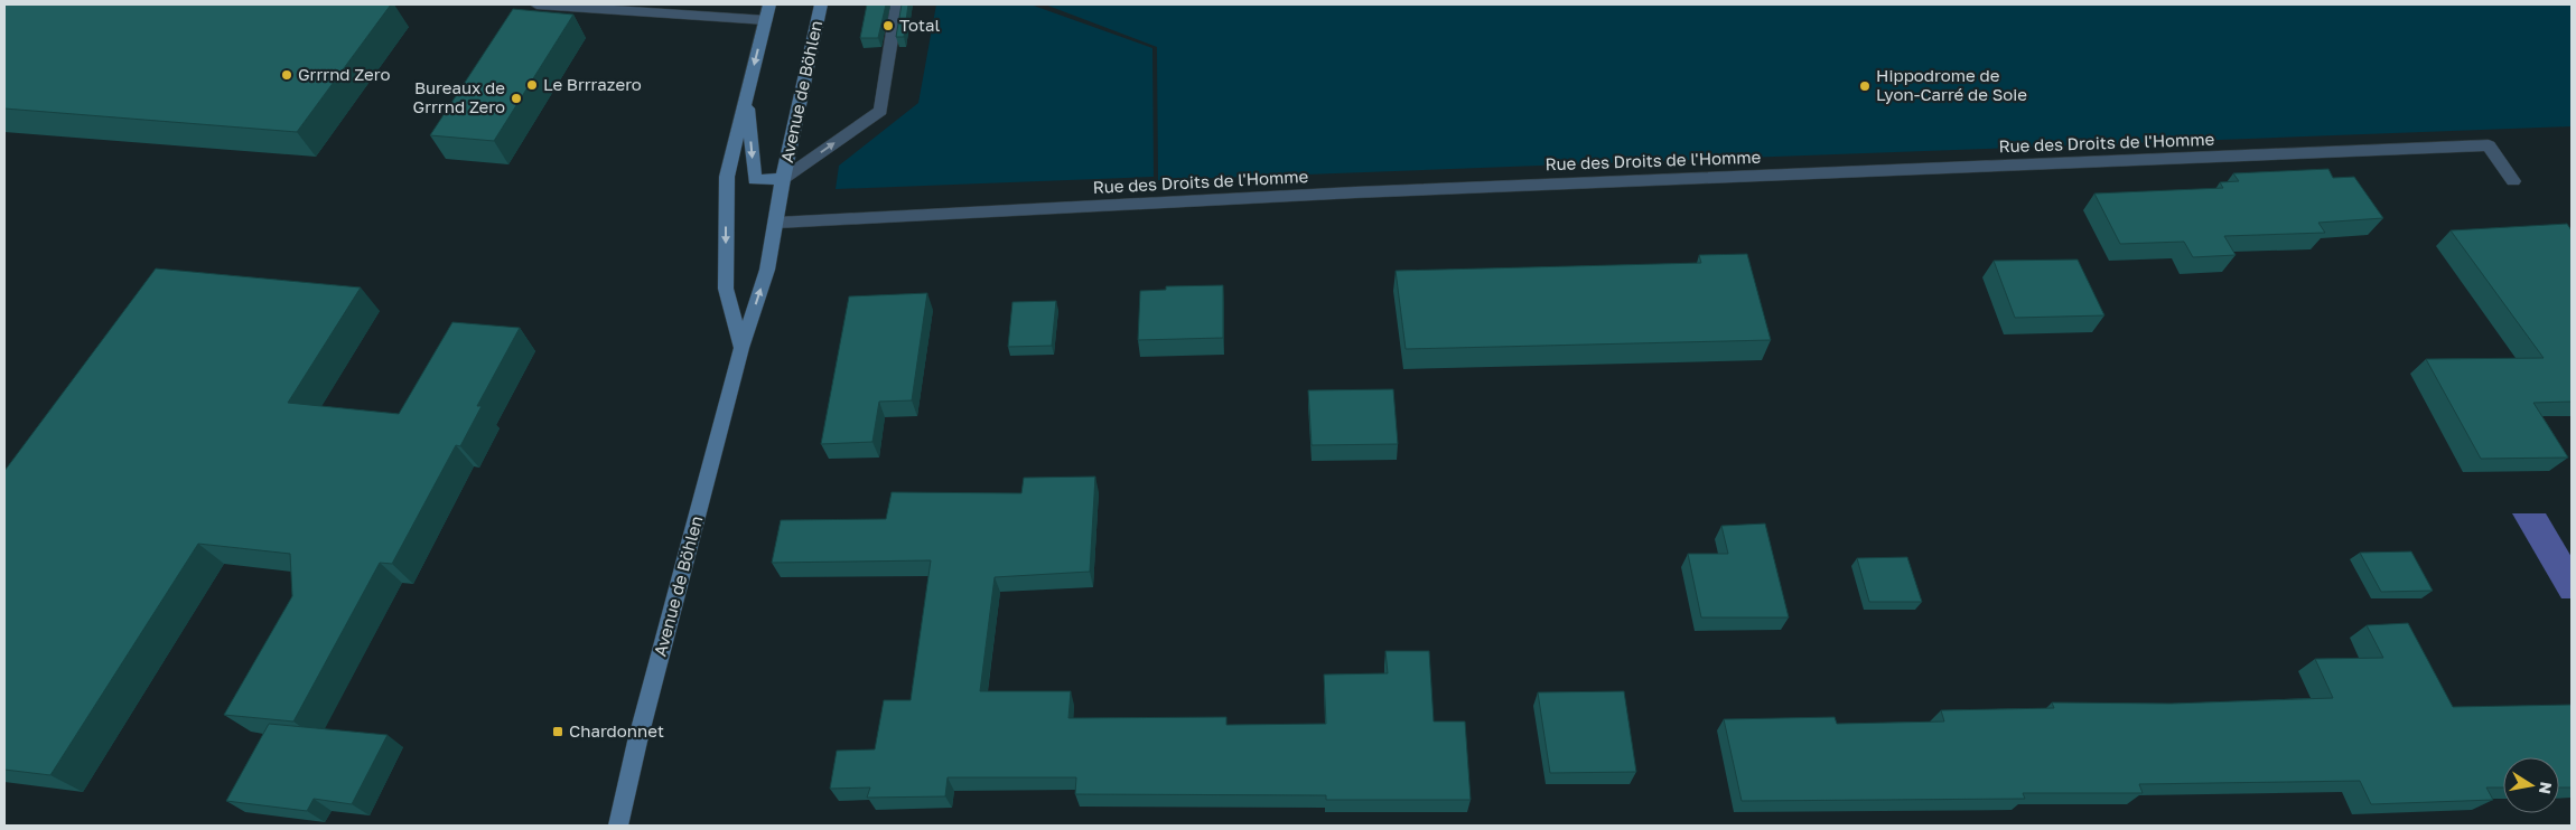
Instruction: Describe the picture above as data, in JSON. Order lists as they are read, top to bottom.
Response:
{
  "streets": {
    "main road": ["Avenue de Böhlen"],
    "street": ["Rue des Droits de l'Homme"]
  },
  "crossings": [
    ["Avenue de Böhlen", "Rue des Droits de l'Homme"]
  ],
  "places": {
    "other": [
      "Total",
      "Grrrnd Zero",
      "Le Brrrazero",
      "Hippodrome de Lyon-Carré de Soie",
      "Bureaux de Grrrnd Zero"
    ],
    "transit": ["Chardonnet"]
  },
  "north": "right"
}
